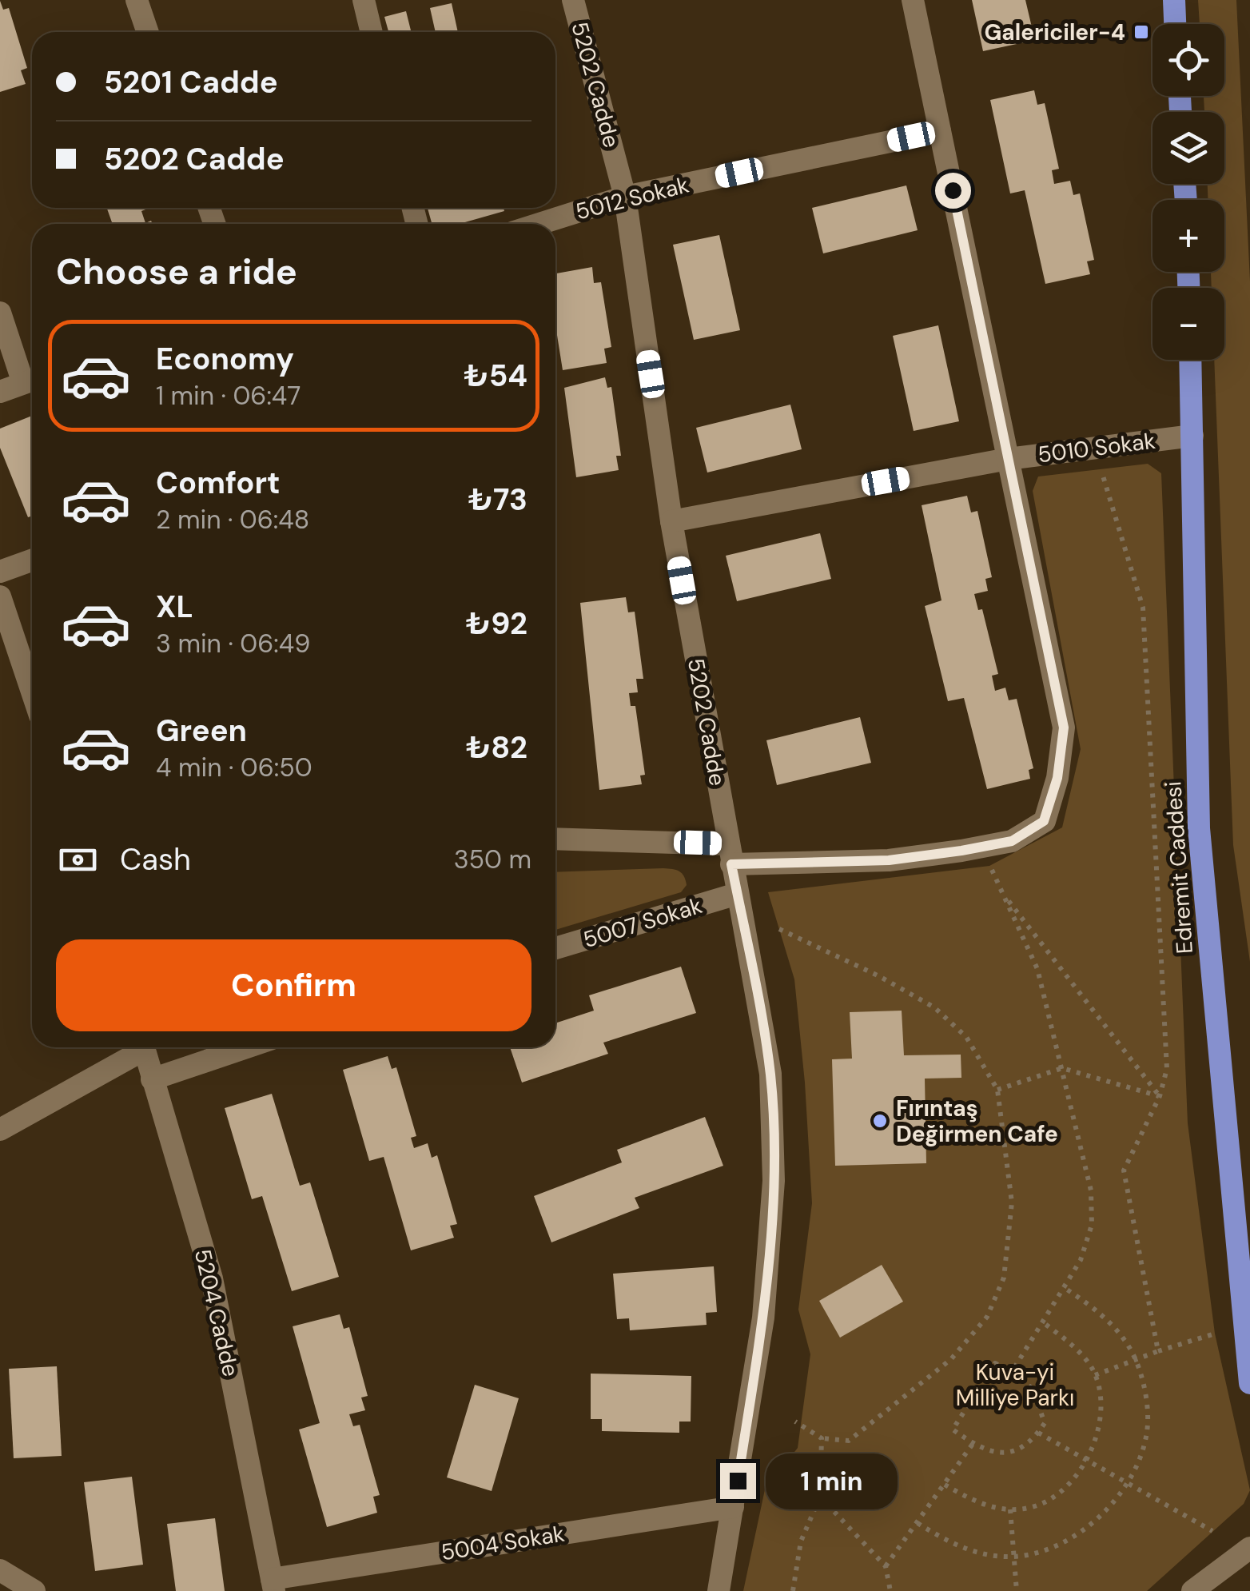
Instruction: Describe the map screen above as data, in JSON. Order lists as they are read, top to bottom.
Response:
{
  "streets": {
    "highway": ["Edremit Caddesi"],
    "street": [
      "5202 Cadde",
      "5012 Sokak",
      "5010 Sokak",
      "5007 Sokak",
      "5204 Cadde",
      "5004 Sokak"
    ]
  },
  "crossings": [
    ["5202 Cadde", "5012 Sokak"],
    ["5202 Cadde", "5010 Sokak"],
    ["5202 Cadde", "5007 Sokak"],
    ["5202 Cadde", "5004 Sokak"],
    ["5010 Sokak", "Edremit Caddesi"],
    ["5204 Cadde", "5004 Sokak"]
  ],
  "parks": ["Kuva-yi Milliye Parkı"],
  "places": {
    "transit": ["Galericiler-4"],
    "other": ["Fırıntaş Değirmen Cafe"]
  },
  "page": {
    "map_buttons": ["+", "−"],
    "banner": ["5201 Cadde", "5202 Cadde"],
    "heading": "Choose a ride",
    "list": [
      {
        "name": "Economy",
        "note": "1 min · 06:47",
        "value": "₺54"
      },
      {
        "name": "Comfort",
        "note": "2 min · 06:48",
        "value": "₺73"
      },
      {
        "name": "XL",
        "note": "3 min · 06:49",
        "value": "₺92"
      },
      {
        "name": "Green",
        "note": "4 min · 06:50",
        "value": "₺82"
      }
    ],
    "pay": ["Cash", "350 m"],
    "buttons": "Confirm",
    "bubble": "1 min"
  }
}
